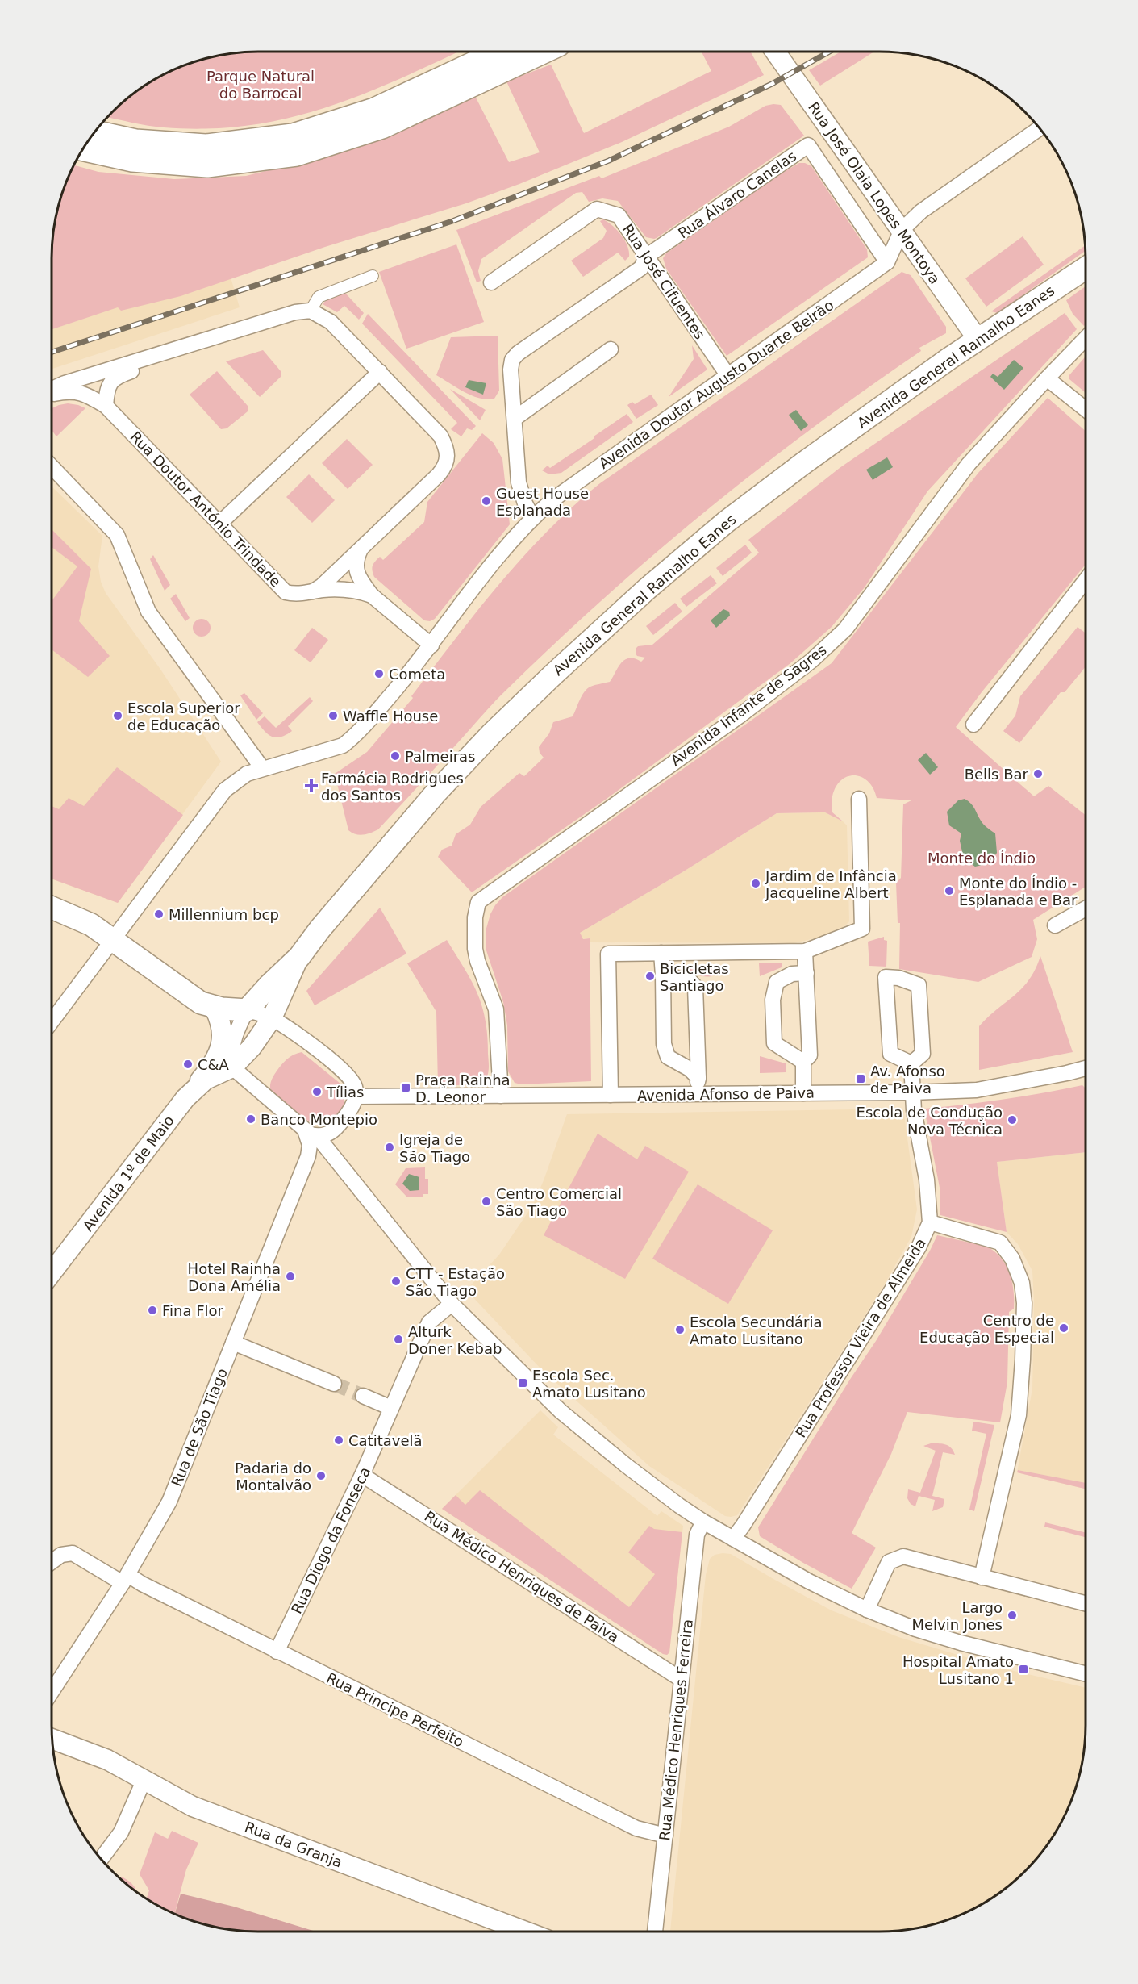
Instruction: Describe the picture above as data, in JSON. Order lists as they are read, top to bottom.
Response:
{
  "streets": {
    "main road": [
      "Rua José Olaia Lopes Montoya",
      "Avenida General Ramalho Eanes",
      "Avenida 1º de Maio",
      "Rua da Granja"
    ],
    "street": [
      "Rua Álvaro Canelas",
      "Rua José Cifuentes",
      "Avenida Doutor Augusto Duarte Beirão",
      "Rua Doutor António Trindade",
      "Avenida Infante de Sagres",
      "Avenida Afonso de Paiva",
      "Rua Professor Vieira de Almeida",
      "Rua de São Tiago",
      "Rua Diogo da Fonseca",
      "Rua Médico Henriques de Paiva",
      "Rua Principe Perfeito",
      "Rua Médico Henriques Ferreira"
    ]
  },
  "crossings": [
    ["Rua José Olaia Lopes Montoya", "Avenida General Ramalho Eanes"],
    ["Rua Álvaro Canelas", "Rua José Cifuentes"],
    ["Rua Álvaro Canelas", "Avenida Doutor Augusto Duarte Beirão"],
    ["Rua José Cifuentes", "Avenida Doutor Augusto Duarte Beirão"],
    ["Avenida General Ramalho Eanes", "Avenida 1º de Maio"],
    ["Avenida Infante de Sagres", "Avenida Afonso de Paiva"],
    ["Avenida Afonso de Paiva", "Rua Professor Vieira de Almeida"],
    ["Rua de São Tiago", "Rua Principe Perfeito"],
    ["Rua Diogo da Fonseca", "Rua Médico Henriques de Paiva"],
    ["Rua Diogo da Fonseca", "Rua Principe Perfeito"],
    ["Rua Médico Henriques de Paiva", "Rua Médico Henriques Ferreira"],
    ["Rua Principe Perfeito", "Rua Médico Henriques Ferreira"]
  ],
  "parks": ["Parque Natural do Barrocal", "Monte do Índio"],
  "places": {
    "other": [
      "Guest House Esplanada",
      "Cometa",
      "Escola Superior de Educação",
      "Waffle House",
      "Palmeiras",
      "Bells Bar",
      "Jardim de Infância Jacqueline Albert",
      "Monte do Índio - Esplanada e Bar",
      "Millennium bcp",
      "Bicicletas Santiago",
      "C&A",
      "Tílias",
      "Banco Montepio",
      "Escola de Condução Nova Técnica",
      "Igreja de São Tiago",
      "Centro Comercial São Tiago",
      "Hotel Rainha Dona Amélia",
      "CTT - Estação São Tiago",
      "Fina Flor",
      "Centro de Educação Especial",
      "Escola Secundária Amato Lusitano",
      "Alturk Doner Kebab",
      "Catitavelã",
      "Padaria do Montalvão",
      "Largo Melvin Jones"
    ],
    "health": ["Farmácia Rodrigues dos Santos"],
    "transit": [
      "Av. Afonso de Paiva",
      "Praça Rainha D. Leonor",
      "Escola Sec. Amato Lusitano",
      "Hospital Amato Lusitano 1"
    ]
  }
}
